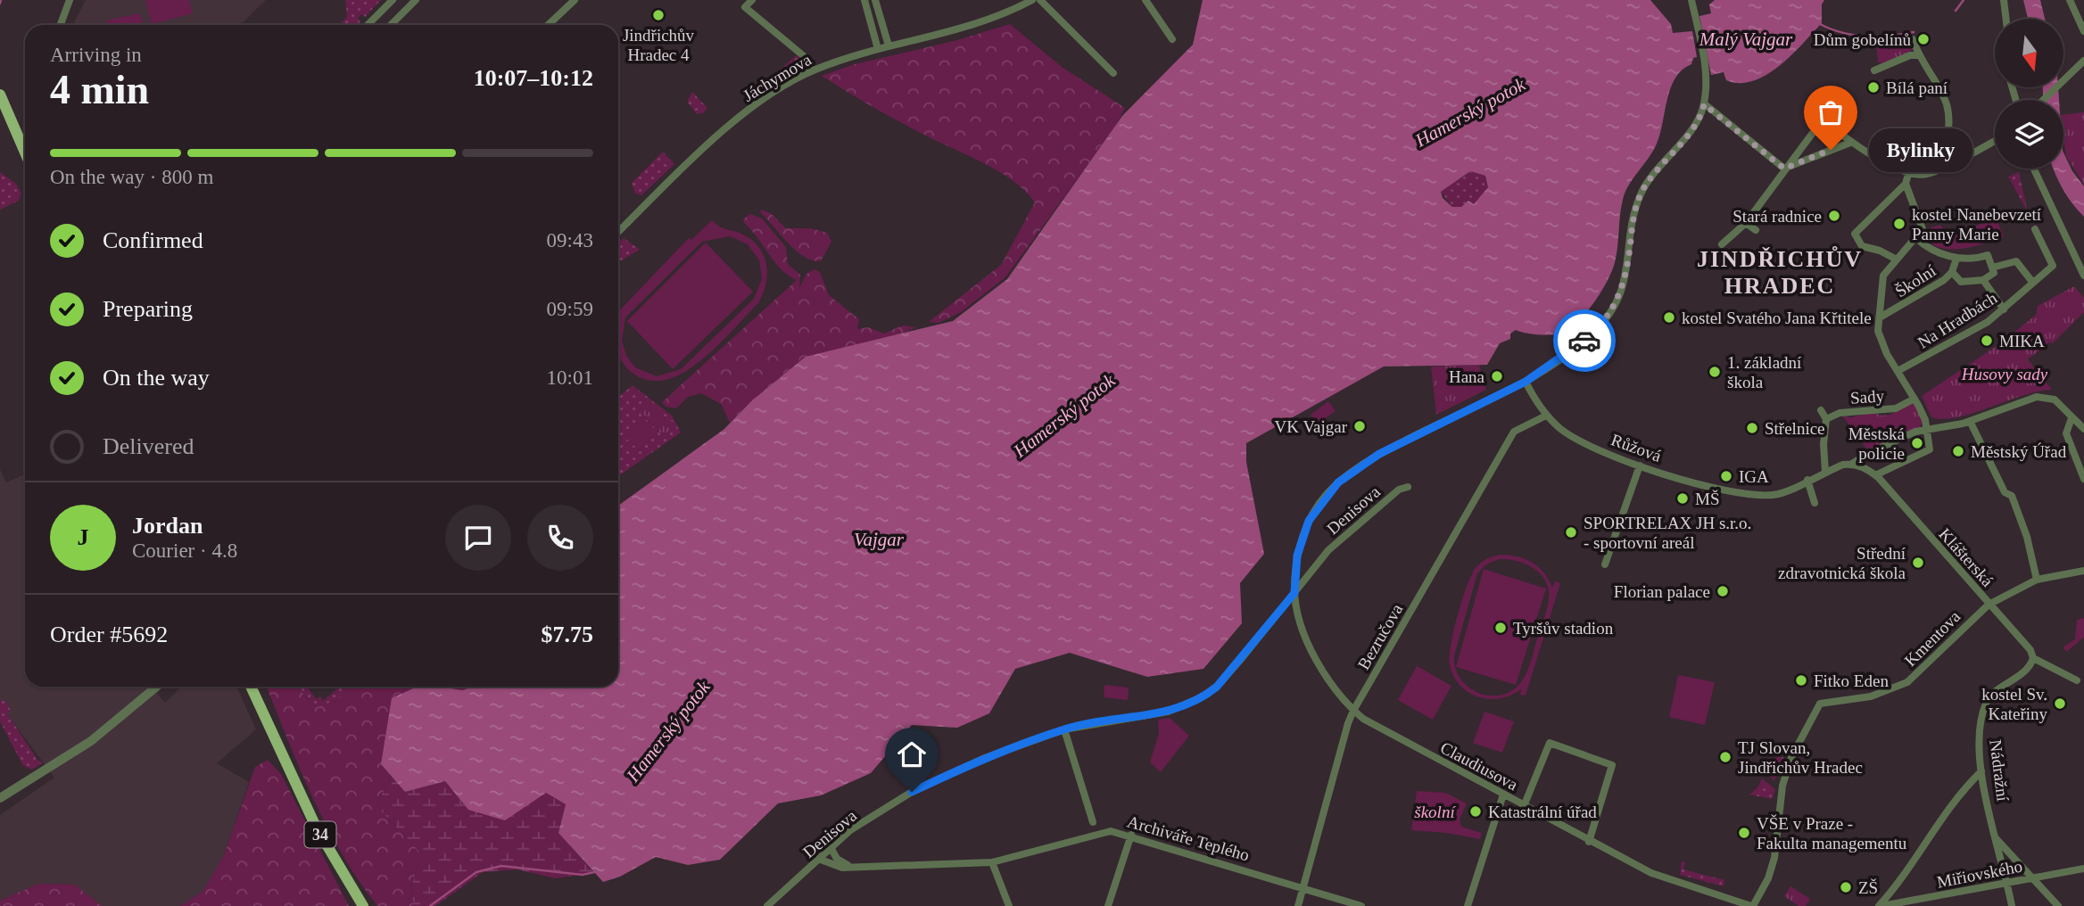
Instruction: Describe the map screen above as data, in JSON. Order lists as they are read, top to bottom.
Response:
{
  "streets": {
    "main road": ["34"],
    "street": [
      "Jáchymova",
      "Školní",
      "Na Hradbách",
      "Sady",
      "Růžová",
      "Denisova",
      "Klášterská",
      "Bezručova",
      "Kmentova",
      "Claudiusova",
      "Nádražní",
      "Archiváře Teplého",
      "Miřiovského"
    ]
  },
  "crossings": [
    ["Růžová", "Bezručova"],
    ["Růžová", "Claudiusova"],
    ["Denisova", "Claudiusova"],
    ["Denisova", "Archiváře Teplého"],
    ["Klášterská", "Kmentova"],
    ["Klášterská", "Nádražní"],
    ["Bezručova", "Claudiusova"],
    ["Bezručova", "Archiváře Teplého"],
    ["Kmentova", "Claudiusova"],
    ["Nádražní", "Miřiovského"]
  ],
  "districts": ["JINDŘICHŮV HRADEC"],
  "water": ["Malý Vajgar", "Hamerský potok", "Vajgar"],
  "parks": ["Husovy sady", "školní"],
  "places": [
    "Jindřichův Hradec 4",
    "Dům gobelínů",
    "Bílá paní",
    "Bylinky",
    "Stará radnice",
    "kostel Nanebevzetí Panny Marie",
    "kostel Svatého Jana Křtitele",
    "MIKA",
    "1. základní škola",
    "Hana",
    "VK Vajgar",
    "Střelnice",
    "Městská policie",
    "Městský Úřad",
    "IGA",
    "MŠ",
    "SPORTRELAX JH s.r.o. - sportovní areál",
    "Střední zdravotnická škola",
    "Florian palace",
    "Tyršův stadion",
    "Fitko Eden",
    "kostel Sv. Kateřiny",
    "TJ Slovan, Jindřichův Hradec",
    "Katastrální úřad",
    "VŠE v Praze - Fakulta managementu",
    "ZŠ"
  ],
  "north": "bottom",
  "page": {
    "heading": ["4 min", "Arriving in", "10:07–10:12"],
    "panel": [
      "Jordan",
      "Courier · 4.8",
      "Order #5692",
      "$7.75"
    ],
    "bubble": "Bylinky",
    "bar": "On the way · 800 m",
    "list": [
      ["Confirmed", "09:43"],
      ["Preparing", "09:59"],
      ["On the way", "10:01"],
      "Delivered"
    ],
    "round": "J"
  }
}
